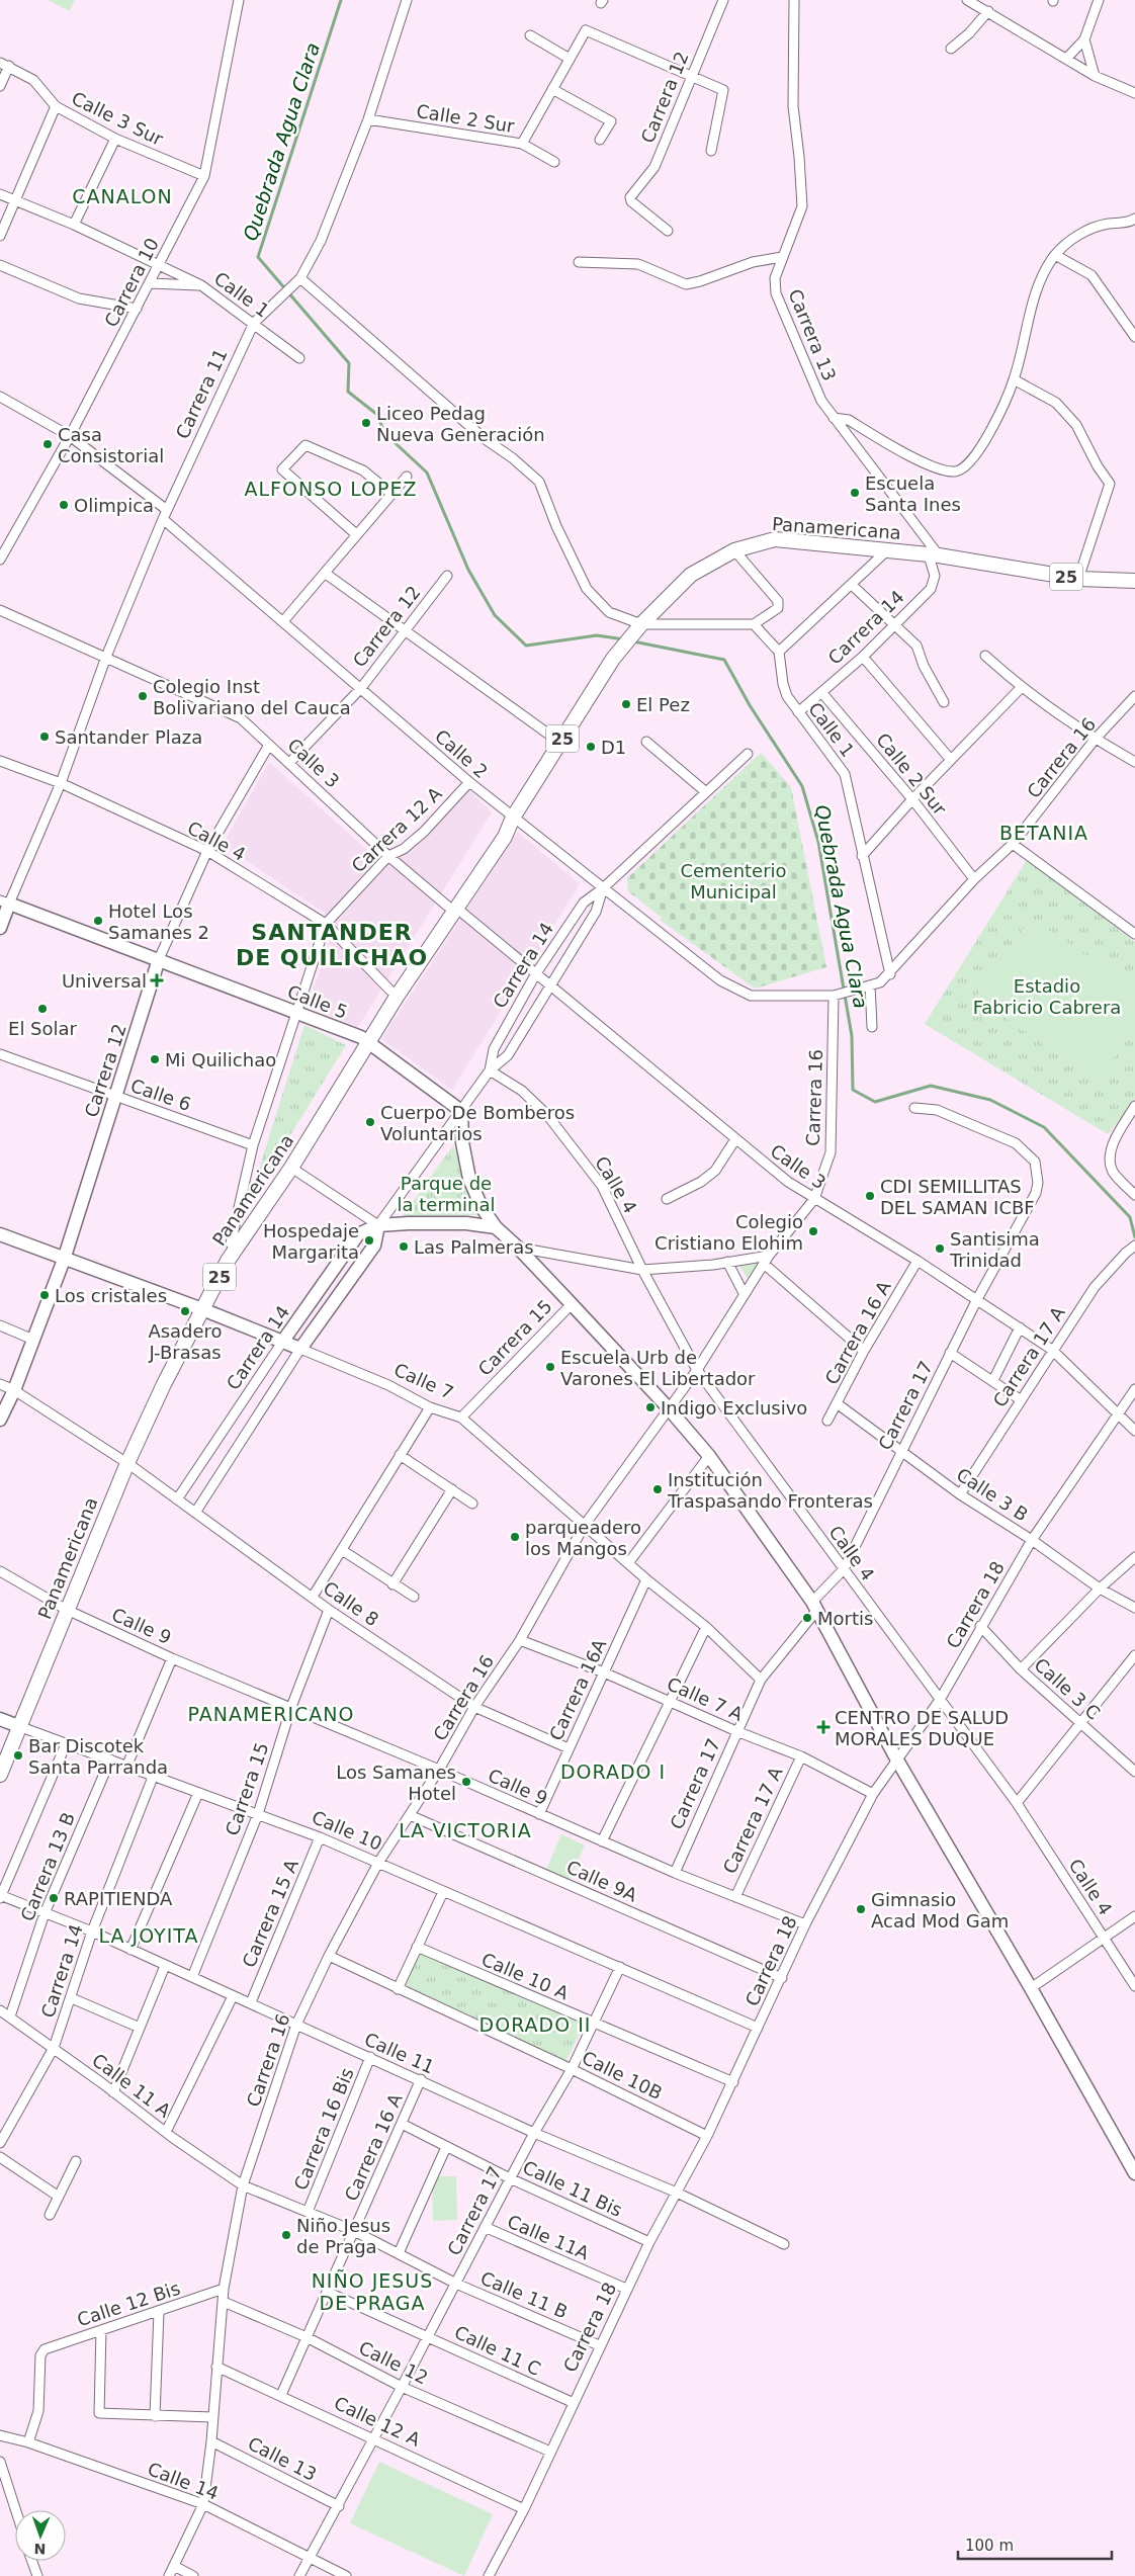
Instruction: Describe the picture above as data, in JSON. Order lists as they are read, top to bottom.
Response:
{
  "streets": {
    "main road": ["Panamericana", "25"],
    "street": [
      "Carrera 12",
      "Calle 3 Sur",
      "Calle 2 Sur",
      "Carrera 10",
      "Calle 1",
      "Carrera 13",
      "Carrera 11",
      "Carrera 14",
      "Calle 2",
      "Carrera 16",
      "Calle 3",
      "Carrera 12 A",
      "Calle 4",
      "Calle 5",
      "Calle 6",
      "Carrera 16 A",
      "Carrera 15",
      "Carrera 17 A",
      "Calle 7",
      "Carrera 17",
      "Calle 3 B",
      "Calle 8",
      "Carrera 18",
      "Calle 9",
      "Calle 3 C",
      "Carrera 16A",
      "Calle 7 A",
      "Calle 10",
      "Carrera 13 B",
      "Calle 9A",
      "Carrera 15 A",
      "Calle 10 A",
      "Calle 11",
      "Calle 10B",
      "Calle 11 A",
      "Carrera 16 Bis",
      "Calle 11 Bis",
      "Calle 11A",
      "Calle 11 B",
      "Calle 12 Bis",
      "Calle 11 C",
      "Calle 12",
      "Calle 12 A",
      "Calle 13",
      "Calle 14"
    ]
  },
  "crossings": [
    ["Carrera 12", "Calle 2"],
    ["Carrera 12", "Calle 3"],
    ["Carrera 12", "Calle 4"],
    ["Carrera 12", "Calle 5"],
    ["Carrera 12", "Calle 6"],
    ["Carrera 12", "Calle 7"],
    ["Carrera 12", "Calle 8"],
    ["Calle 3 Sur", "Carrera 10"],
    ["Calle 2 Sur", "Carrera 11"],
    ["Calle 2 Sur", "Carrera 14"],
    ["Calle 2 Sur", "Carrera 16"],
    ["Carrera 10", "Calle 1"],
    ["Calle 1", "Carrera 11"],
    ["Calle 1", "Carrera 14"],
    ["Calle 1", "Carrera 16"],
    ["Carrera 13", "Panamericana"],
    ["Carrera 13", "Carrera 14"],
    ["Carrera 11", "Calle 2"],
    ["Carrera 11", "Calle 3"],
    ["Carrera 11", "Calle 4"],
    ["Carrera 11", "Calle 5"],
    ["Panamericana", "Carrera 14"],
    ["Panamericana", "Calle 2"],
    ["Panamericana", "Calle 3"],
    ["Panamericana", "Carrera 12 A"],
    ["Panamericana", "Calle 4"],
    ["Panamericana", "Calle 5"],
    ["Panamericana", "Calle 7"],
    ["Panamericana", "Calle 8"],
    ["Panamericana", "Calle 9"],
    ["Panamericana", "Calle 10"],
    ["Carrera 14", "Calle 2"],
    ["Carrera 14", "Calle 3"],
    ["Carrera 14", "Calle 4"],
    ["Carrera 14", "Calle 5"],
    ["Carrera 14", "Calle 7"],
    ["Carrera 14", "Calle 8"],
    ["Carrera 14", "Calle 10"],
    ["Carrera 14", "Calle 11"],
    ["Carrera 14", "Calle 11 A"],
    ["Calle 2", "Carrera 16"],
    ["Calle 2", "Carrera 12 A"],
    ["Carrera 16", "Calle 3"],
    ["Carrera 16", "Calle 4"],
    ["Carrera 16", "Calle 7"],
    ["Carrera 16", "Calle 8"],
    ["Carrera 16", "Calle 9"],
    ["Carrera 16", "Calle 7 A"],
    ["Carrera 16", "Calle 10"],
    ["Carrera 16", "Calle 9A"],
    ["Carrera 16", "Calle 11"],
    ["Carrera 16", "Calle 10B"],
    ["Carrera 16", "Calle 11 A"],
    ["Carrera 16", "Calle 11 B"],
    ["Carrera 16", "Calle 12 Bis"],
    ["Carrera 16", "Calle 12"],
    ["Carrera 16", "Calle 12 A"],
    ["Carrera 16", "Calle 13"],
    ["Carrera 16", "Calle 14"],
    ["Calle 3", "Carrera 12 A"],
    ["Calle 3", "Carrera 16 A"],
    ["Calle 3", "Carrera 17 A"],
    ["Calle 3", "Carrera 17"],
    ["Calle 3", "Carrera 18"],
    ["Carrera 12 A", "Calle 4"],
    ["Carrera 12 A", "Calle 5"],
    ["Carrera 12 A", "Calle 6"],
    ["Calle 4", "Carrera 17"],
    ["Calle 4", "Carrera 18"],
    ["Carrera 16 A", "Calle 3 B"],
    ["Carrera 16 A", "Calle 11"],
    ["Carrera 16 A", "Calle 11 Bis"],
    ["Carrera 16 A", "Calle 11 B"],
    ["Carrera 16 A", "Calle 11 C"],
    ["Carrera 16 A", "Calle 12"],
    ["Carrera 16 A", "Calle 12 A"],
    ["Carrera 15", "Calle 7"],
    ["Carrera 15", "Calle 8"],
    ["Carrera 15", "Calle 9"],
    ["Carrera 15", "Calle 10"],
    ["Carrera 15", "Calle 11"],
    ["Carrera 17 A", "Calle 3 B"],
    ["Carrera 17 A", "Calle 9"],
    ["Carrera 17 A", "Calle 7 A"],
    ["Calle 7", "Carrera 17"],
    ["Calle 7", "Carrera 16A"],
    ["Carrera 17", "Calle 3 B"],
    ["Carrera 17", "Calle 9"],
    ["Carrera 17", "Calle 7 A"],
    ["Carrera 17", "Calle 10"],
    ["Carrera 17", "Calle 10 A"],
    ["Carrera 17", "Calle 11"],
    ["Carrera 17", "Calle 10B"],
    ["Carrera 17", "Calle 11 Bis"],
    ["Carrera 17", "Calle 11A"],
    ["Carrera 17", "Calle 11 B"],
    ["Carrera 17", "Calle 11 C"],
    ["Carrera 17", "Calle 12"],
    ["Carrera 17", "Calle 12 A"],
    ["Carrera 17", "Calle 13"],
    ["Carrera 17", "Calle 14"],
    ["Calle 3 B", "Carrera 18"],
    ["Calle 8", "Carrera 16A"],
    ["Carrera 18", "Calle 9"],
    ["Carrera 18", "Calle 3 C"],
    ["Carrera 18", "Calle 7 A"],
    ["Carrera 18", "Calle 10"],
    ["Carrera 18", "Calle 9A"],
    ["Carrera 18", "Calle 10 A"],
    ["Carrera 18", "Calle 11"],
    ["Carrera 18", "Calle 10B"],
    ["Carrera 18", "Calle 11 Bis"],
    ["Carrera 18", "Calle 11A"],
    ["Carrera 18", "Calle 11 B"],
    ["Carrera 18", "Calle 11 C"],
    ["Carrera 18", "Calle 12"],
    ["Carrera 18", "Calle 12 A"],
    ["Calle 9", "Carrera 16A"],
    ["Carrera 16A", "Calle 7 A"],
    ["Calle 10", "Carrera 13 B"],
    ["Calle 10", "Carrera 15 A"],
    ["Carrera 13 B", "Calle 11"],
    ["Carrera 13 B", "Calle 11 A"],
    ["Carrera 15 A", "Calle 11"],
    ["Calle 11", "Carrera 16 Bis"],
    ["Calle 11 A", "Calle 11 B"],
    ["Carrera 16 Bis", "Calle 11 B"],
    ["Calle 12 Bis", "Calle 14"]
  ],
  "districts": [
    "CANALON",
    "ALFONSO LOPEZ",
    "BETANIA",
    "SANTANDER DE QUILICHAO",
    "PANAMERICANO",
    "DORADO I",
    "LA VICTORIA",
    "LA JOYITA",
    "DORADO II",
    "NIÑO JESUS DE PRAGA"
  ],
  "water": ["Quebrada Agua Clara"],
  "parks": ["Cementerio Municipal", "Estadio Fabricio Cabrera", "Parque de la terminal"],
  "places": {
    "other": [
      "Liceo Pedag Nueva Generación",
      "Casa Consistorial",
      "Escuela Santa Ines",
      "Olimpica",
      "Colegio Inst Bolivariano del Cauca",
      "El Pez",
      "Santander Plaza",
      "D1",
      "Hotel Los Samanes 2",
      "El Solar",
      "Mi Quilichao",
      "Cuerpo De Bomberos Voluntarios",
      "CDI SEMILLITAS DEL SAMAN ICBF",
      "Colegio Cristiano Elohim",
      "Hospedaje Margarita",
      "Las Palmeras",
      "Santisima Trinidad",
      "Los cristales",
      "Asadero J-Brasas",
      "Escuela Urb de Varones El Libertador",
      "Indigo Exclusivo",
      "Institución Traspasando Fronteras",
      "parqueadero los Mangos",
      "Mortis",
      "Bar Discotek Santa Parranda",
      "Los Samanes Hotel",
      "RAPITIENDA",
      "Gimnasio Acad Mod Gam",
      "Niño Jesus de Praga"
    ],
    "health": ["Universal", "CENTRO DE SALUD MORALES DUQUE"]
  },
  "scale_bar": "100 m",
  "north": "bottom"
}
